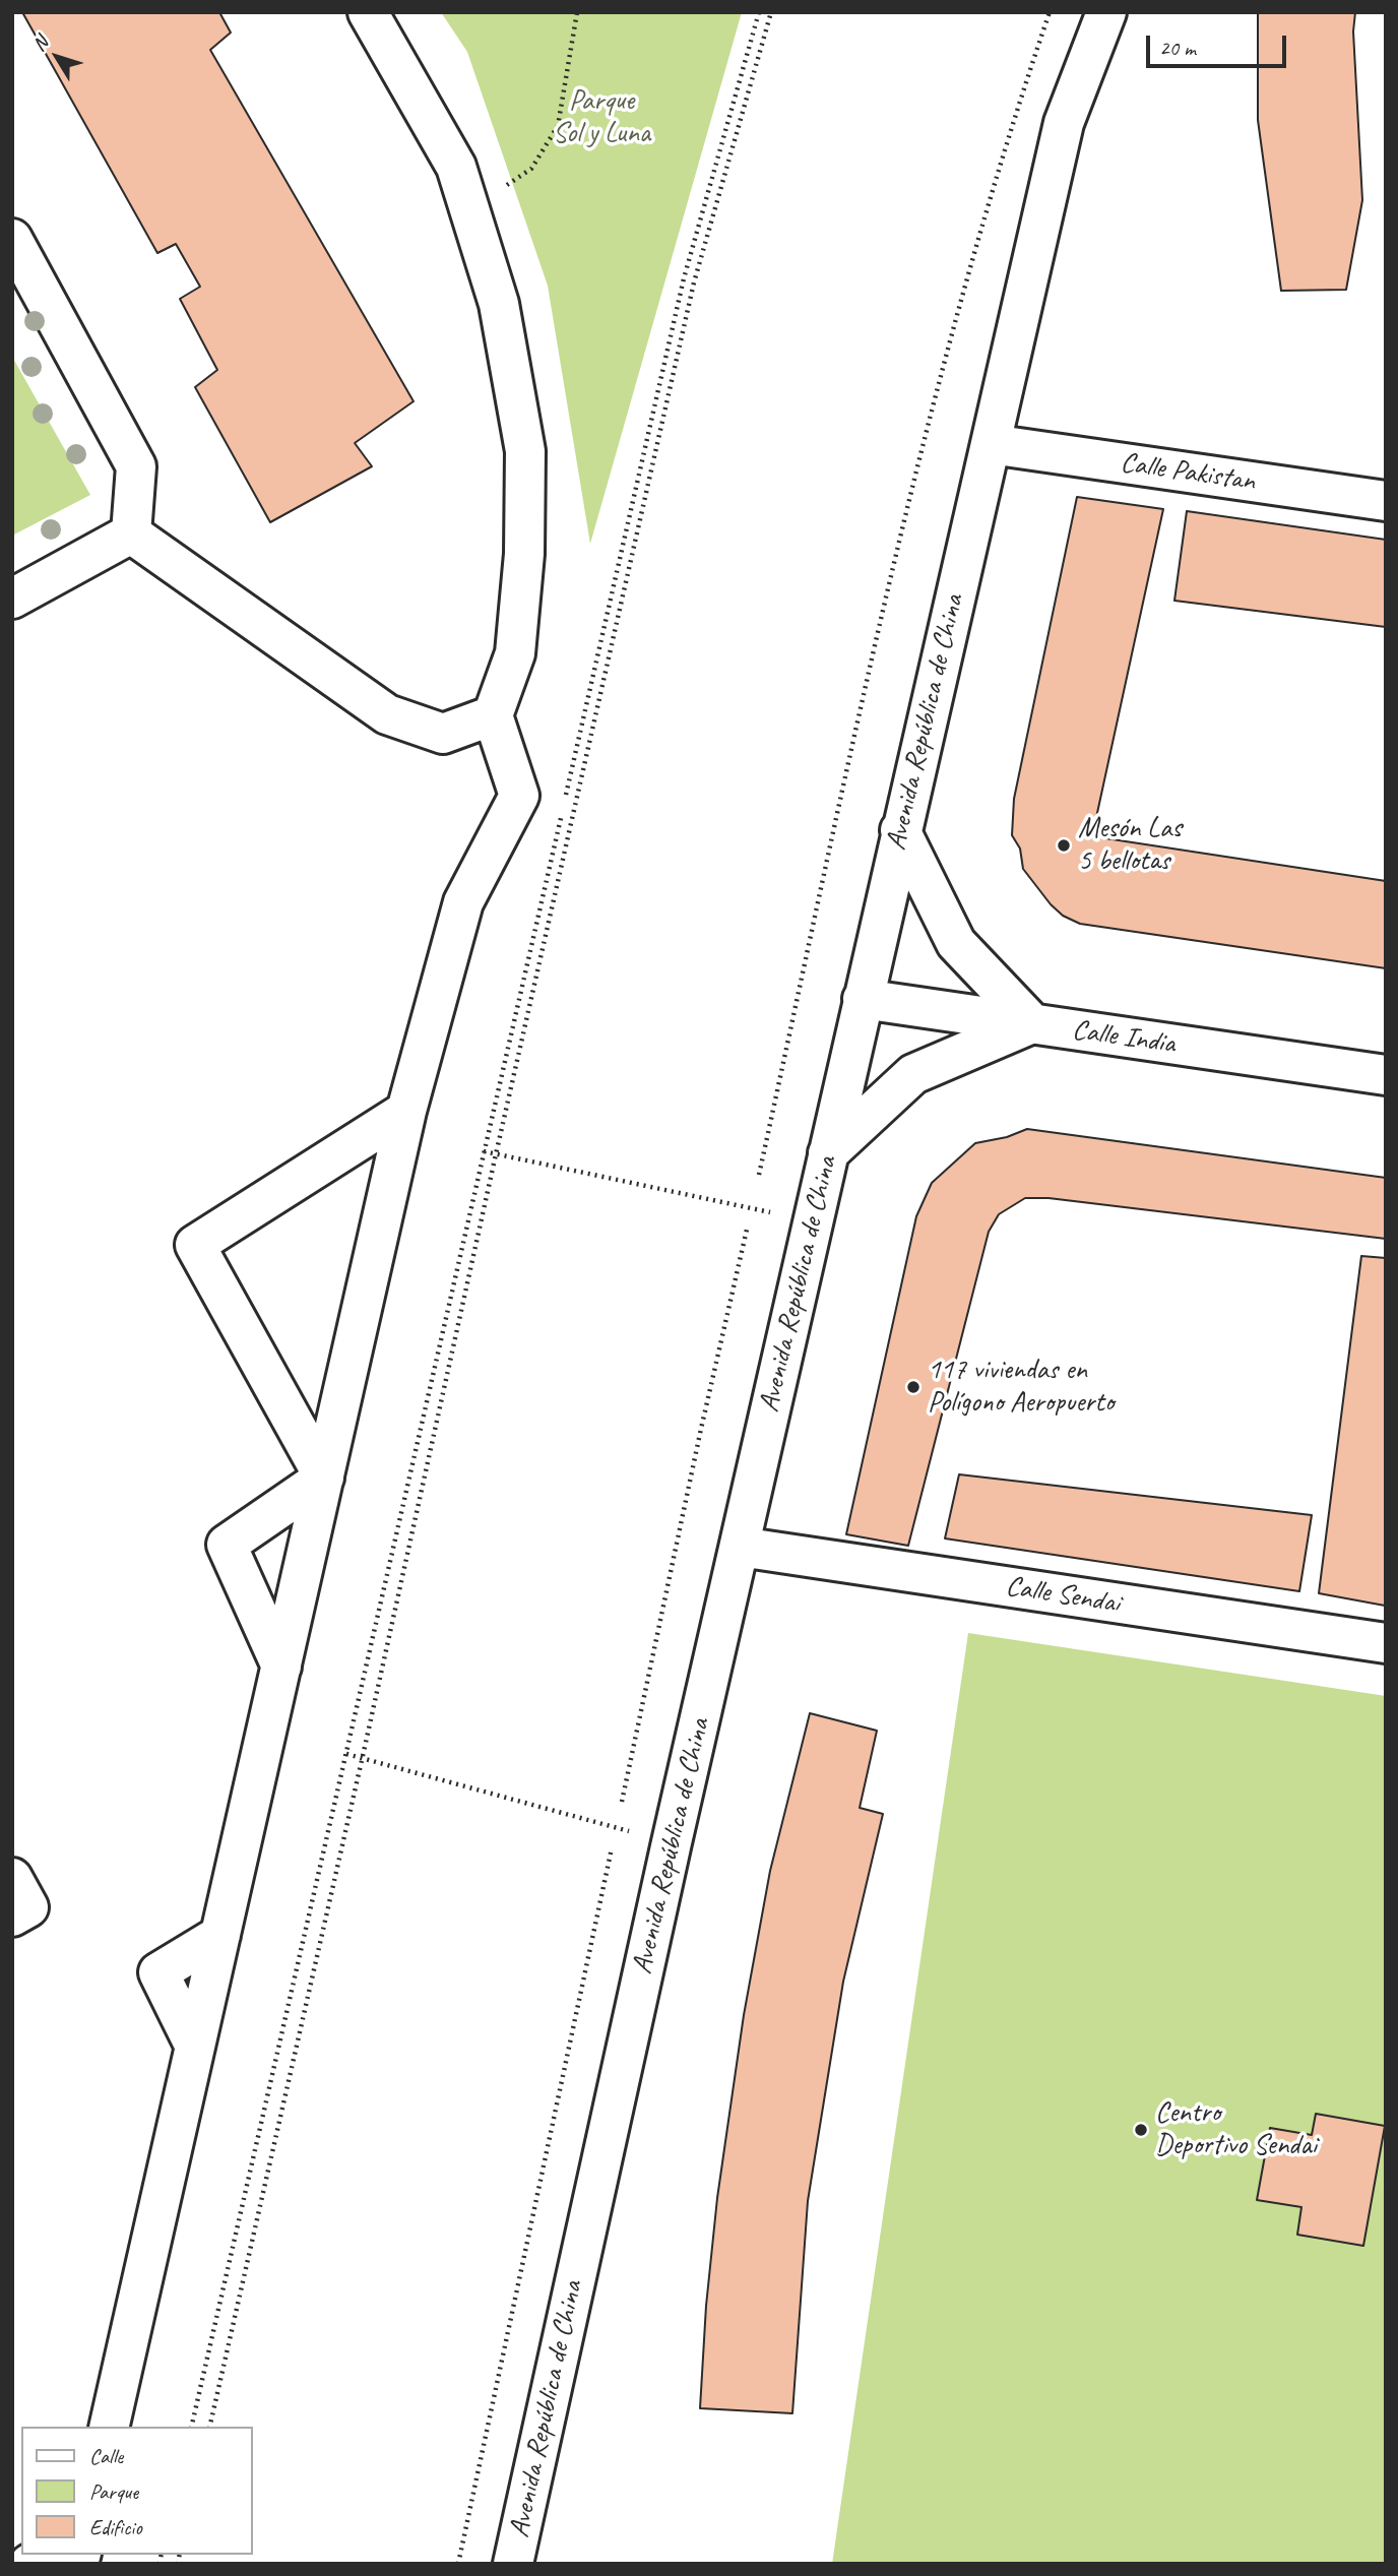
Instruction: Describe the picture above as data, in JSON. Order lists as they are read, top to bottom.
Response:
{
  "streets": {
    "street": [
      "Calle Pakistan",
      "Avenida República de China",
      "Calle India",
      "Calle Sendai"
    ]
  },
  "crossings": [
    ["Calle Pakistan", "Avenida República de China"],
    ["Avenida República de China", "Calle India"],
    ["Avenida República de China", "Calle Sendai"]
  ],
  "parks": ["Parque Sol y Luna"],
  "places": ["Mesón Las 5 bellotas", "117 viviendas en Polígono Aeropuerto", "Centro Deportivo Sendai"],
  "legend": ["Calle", "Parque", "Edificio"],
  "scale_bar": "20 m",
  "north": "top left"
}
